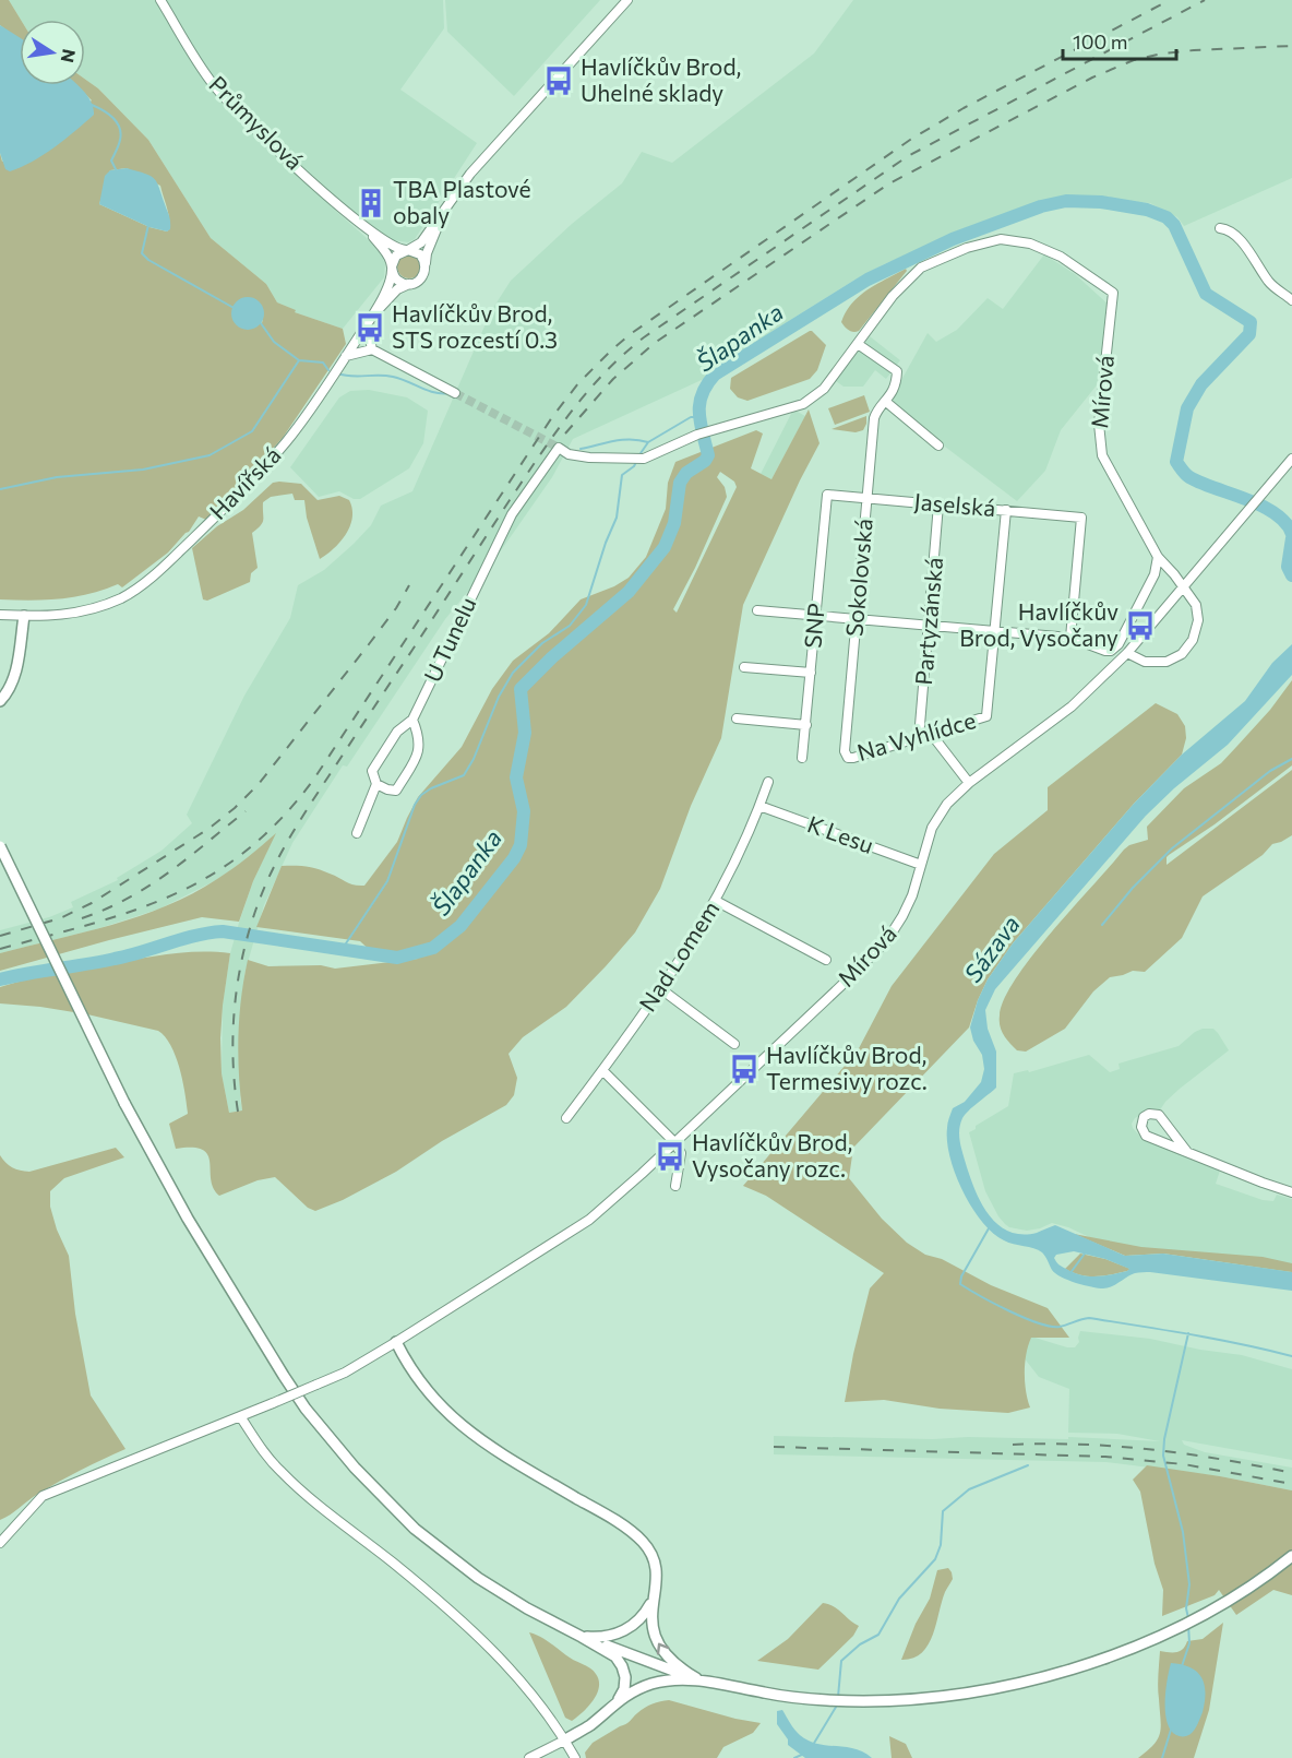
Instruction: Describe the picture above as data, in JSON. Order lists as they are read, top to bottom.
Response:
{
  "streets": {
    "street": [
      "Průmyslová",
      "Mírová",
      "Havířská",
      "Jaselská",
      "Sokolovská",
      "Partyzánská",
      "SNP",
      "U Tunelu",
      "Na Vyhlídce",
      "K Lesu",
      "Nad Lomem"
    ]
  },
  "crossings": [
    ["Průmyslová", "Havířská"],
    ["Mírová", "Sokolovská"],
    ["Mírová", "U Tunelu"],
    ["Mírová", "K Lesu"],
    ["Jaselská", "Sokolovská"],
    ["Jaselská", "Partyzánská"],
    ["Jaselská", "SNP"],
    ["Sokolovská", "U Tunelu"],
    ["Sokolovská", "Na Vyhlídce"],
    ["Partyzánská", "Na Vyhlídce"],
    ["K Lesu", "Nad Lomem"]
  ],
  "water": ["Šlapanka", "Sázava"],
  "places": {
    "bus stop": [
      "Havlíčkův Brod, Uhelné sklady",
      "Havlíčkův Brod, STS rozcestí 0.3",
      "Havlíčkův Brod, Vysočany",
      "Havlíčkův Brod, Termesivy rozc.",
      "Havlíčkův Brod, Vysočany rozc."
    ],
    "building": ["TBA Plastové obaly"]
  },
  "scale_bar": "100 m",
  "north": "right"
}
